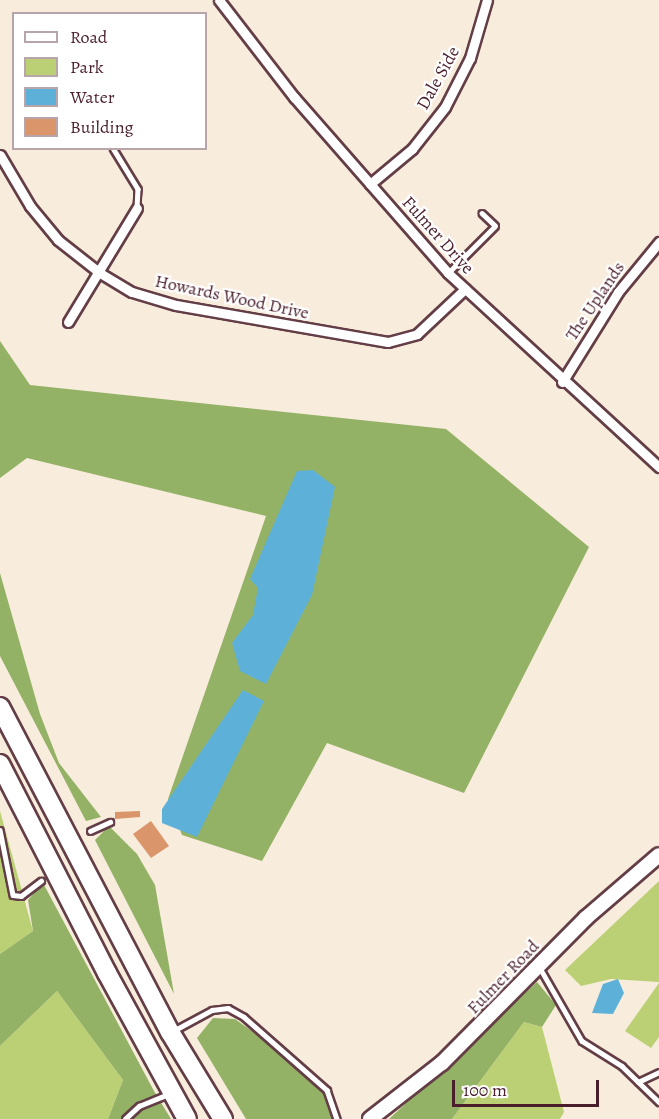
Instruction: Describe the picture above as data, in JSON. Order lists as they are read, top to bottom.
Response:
{
  "streets": {
    "street": [
      "Dale Side",
      "Fulmer Drive",
      "Howards Wood Drive",
      "The Uplands",
      "Fulmer Road"
    ]
  },
  "crossings": [
    ["Dale Side", "Fulmer Drive"],
    ["Fulmer Drive", "Howards Wood Drive"],
    ["Fulmer Drive", "The Uplands"]
  ],
  "legend": [
    "Road",
    "Park",
    "Water",
    "Building"
  ],
  "scale_bar": "100 m"
}
